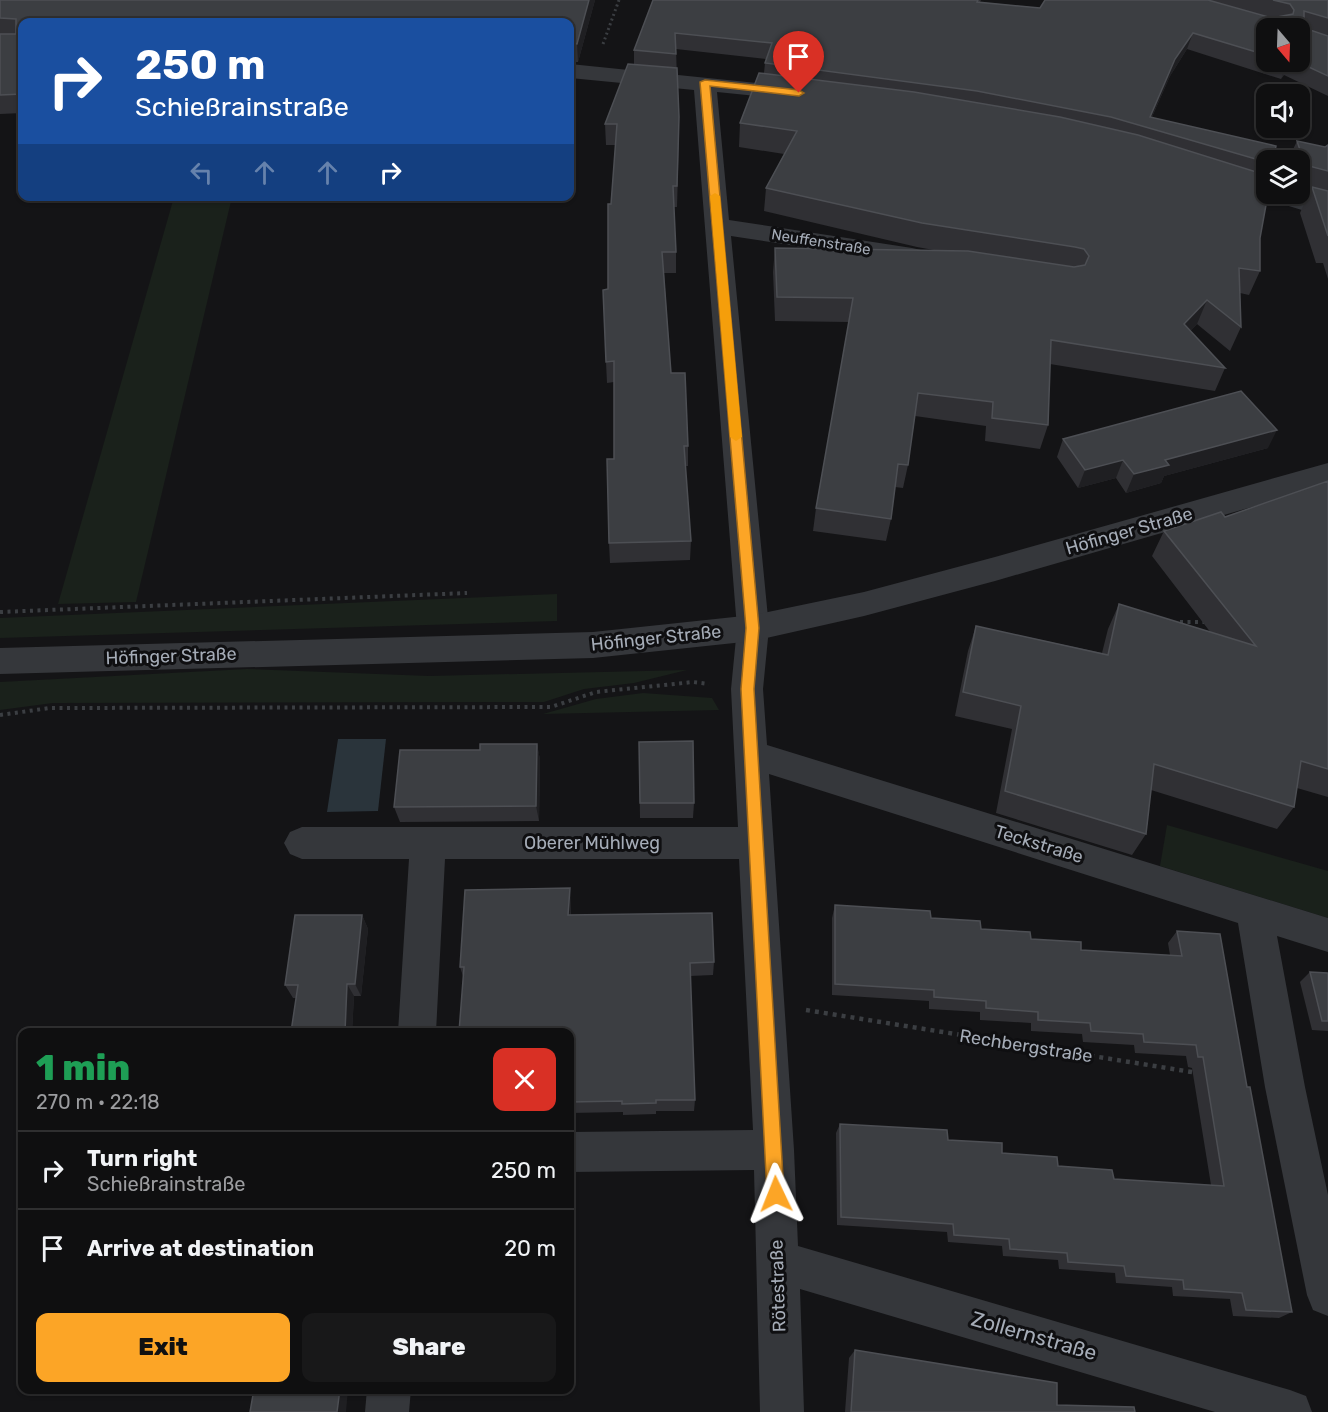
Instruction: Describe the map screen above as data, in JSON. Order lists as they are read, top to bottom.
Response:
{
  "streets": {
    "street": [
      "Neuffenstraße",
      "Höfinger Straße",
      "Oberer Mühlweg",
      "Teckstraße",
      "Rötestraße",
      "Zollernstraße"
    ],
    "path": ["Rechbergstraße"]
  },
  "crossings": [
    ["Neuffenstraße", "Rötestraße"],
    ["Höfinger Straße", "Rötestraße"],
    ["Oberer Mühlweg", "Rötestraße"],
    ["Teckstraße", "Rötestraße"],
    ["Rechbergstraße", "Rötestraße"],
    ["Rötestraße", "Zollernstraße"]
  ],
  "north": "bottom",
  "page": {
    "turn": ["250 m", "Schießrainstraße"],
    "heading": ["1 min", "270 m · 22:18"],
    "list": [
      {
        "name": "Turn right",
        "note": "Schießrainstraße",
        "value": "250 m"
      },
      {
        "name": "Arrive at destination",
        "value": "20 m"
      }
    ],
    "buttons": ["Exit", "Share"]
  }
}
